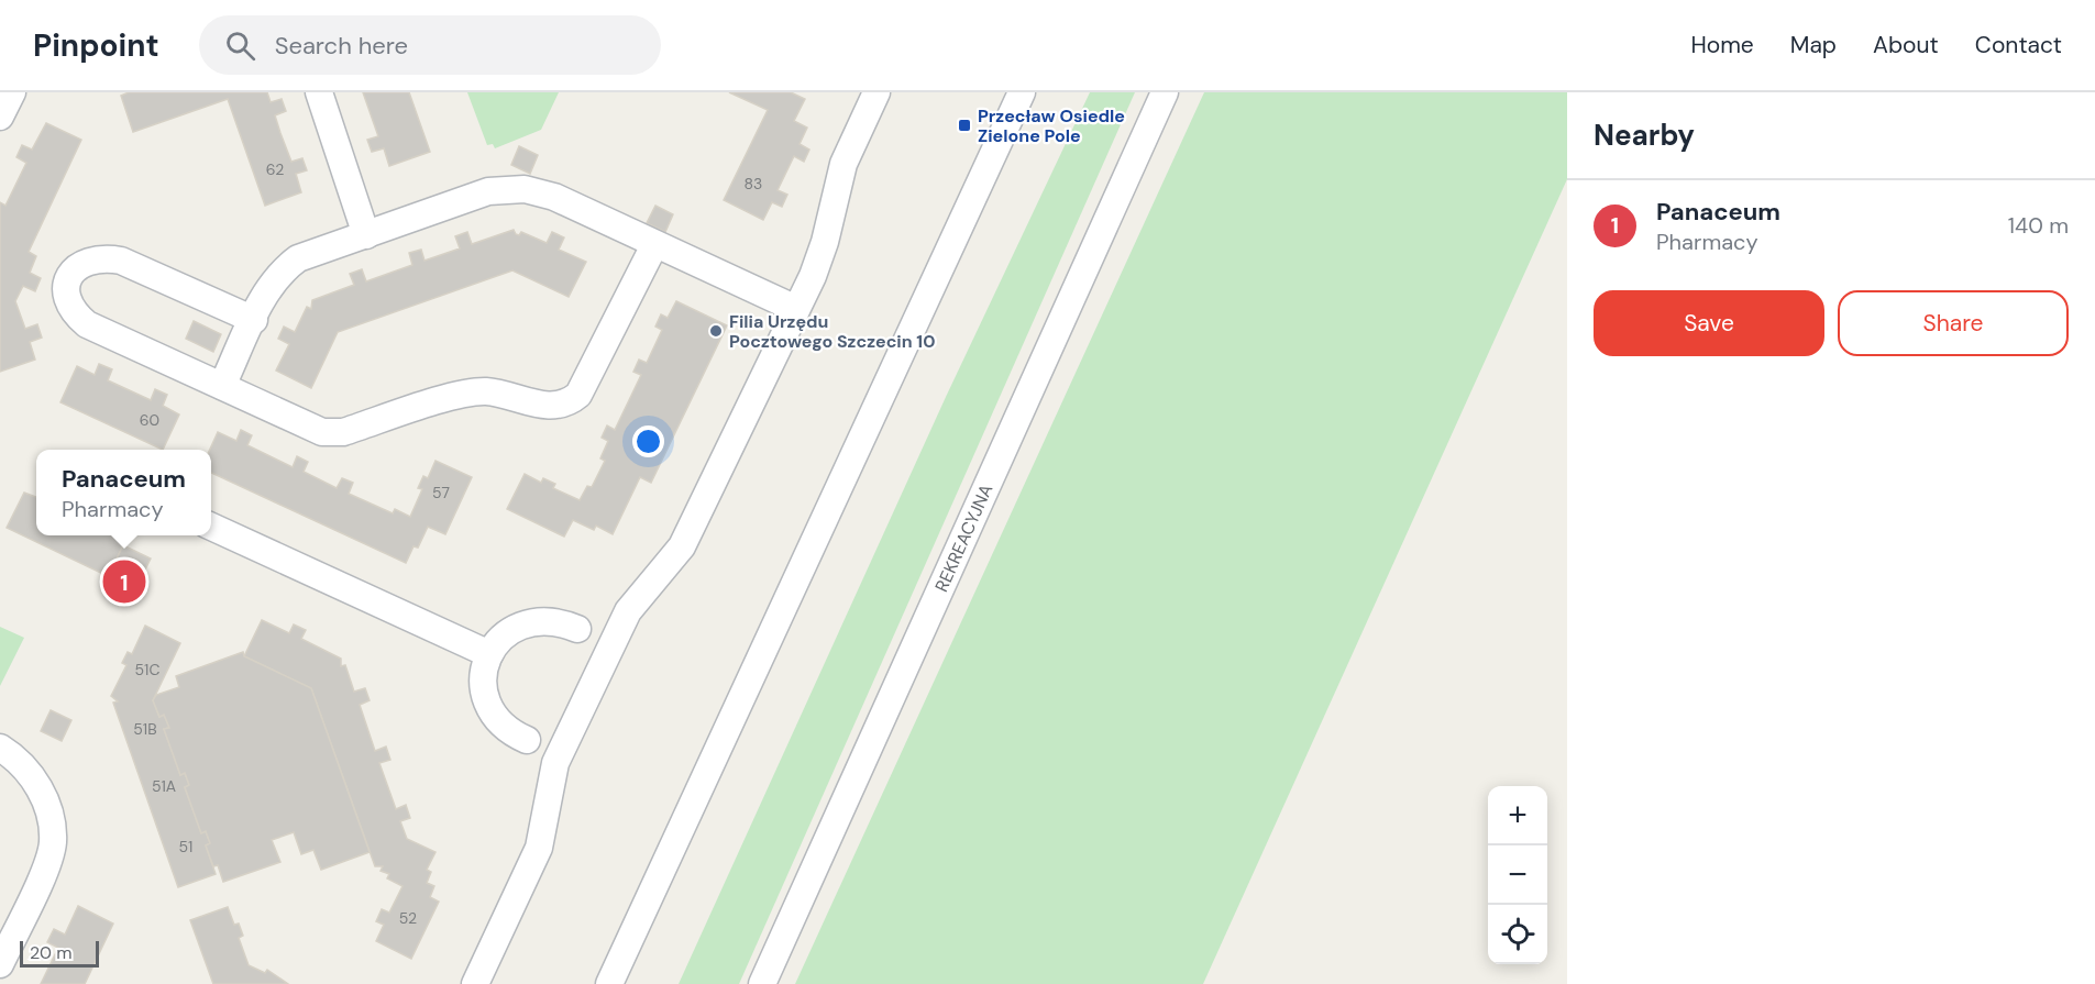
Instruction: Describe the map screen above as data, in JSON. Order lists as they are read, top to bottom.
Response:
{
  "streets": {
    "street": ["REKREACYJNA"]
  },
  "places": {
    "transit": ["Przecław Osiedle Zielone Pole"],
    "other": ["Filia Urzędu Pocztowego Szczecin 10"]
  },
  "house_numbers": [
    "62",
    "83",
    "60",
    "57",
    "51C",
    "51B",
    "51A",
    "51",
    "52"
  ],
  "scale_bar": "20 m",
  "page": {
    "header": "Pinpoint",
    "search": "Search here",
    "nav": [
      "Home",
      "Map",
      "About",
      "Contact"
    ],
    "heading": "Nearby",
    "list": [
      {
        "mark": "1",
        "name": "Panaceum",
        "note": "Pharmacy",
        "value": "140 m"
      }
    ],
    "buttons": ["Save", "Share"],
    "popup": ["Panaceum", "Pharmacy"],
    "pins": "1",
    "map_buttons": ["+", "−"],
    "scale": "20 m"
  }
}
